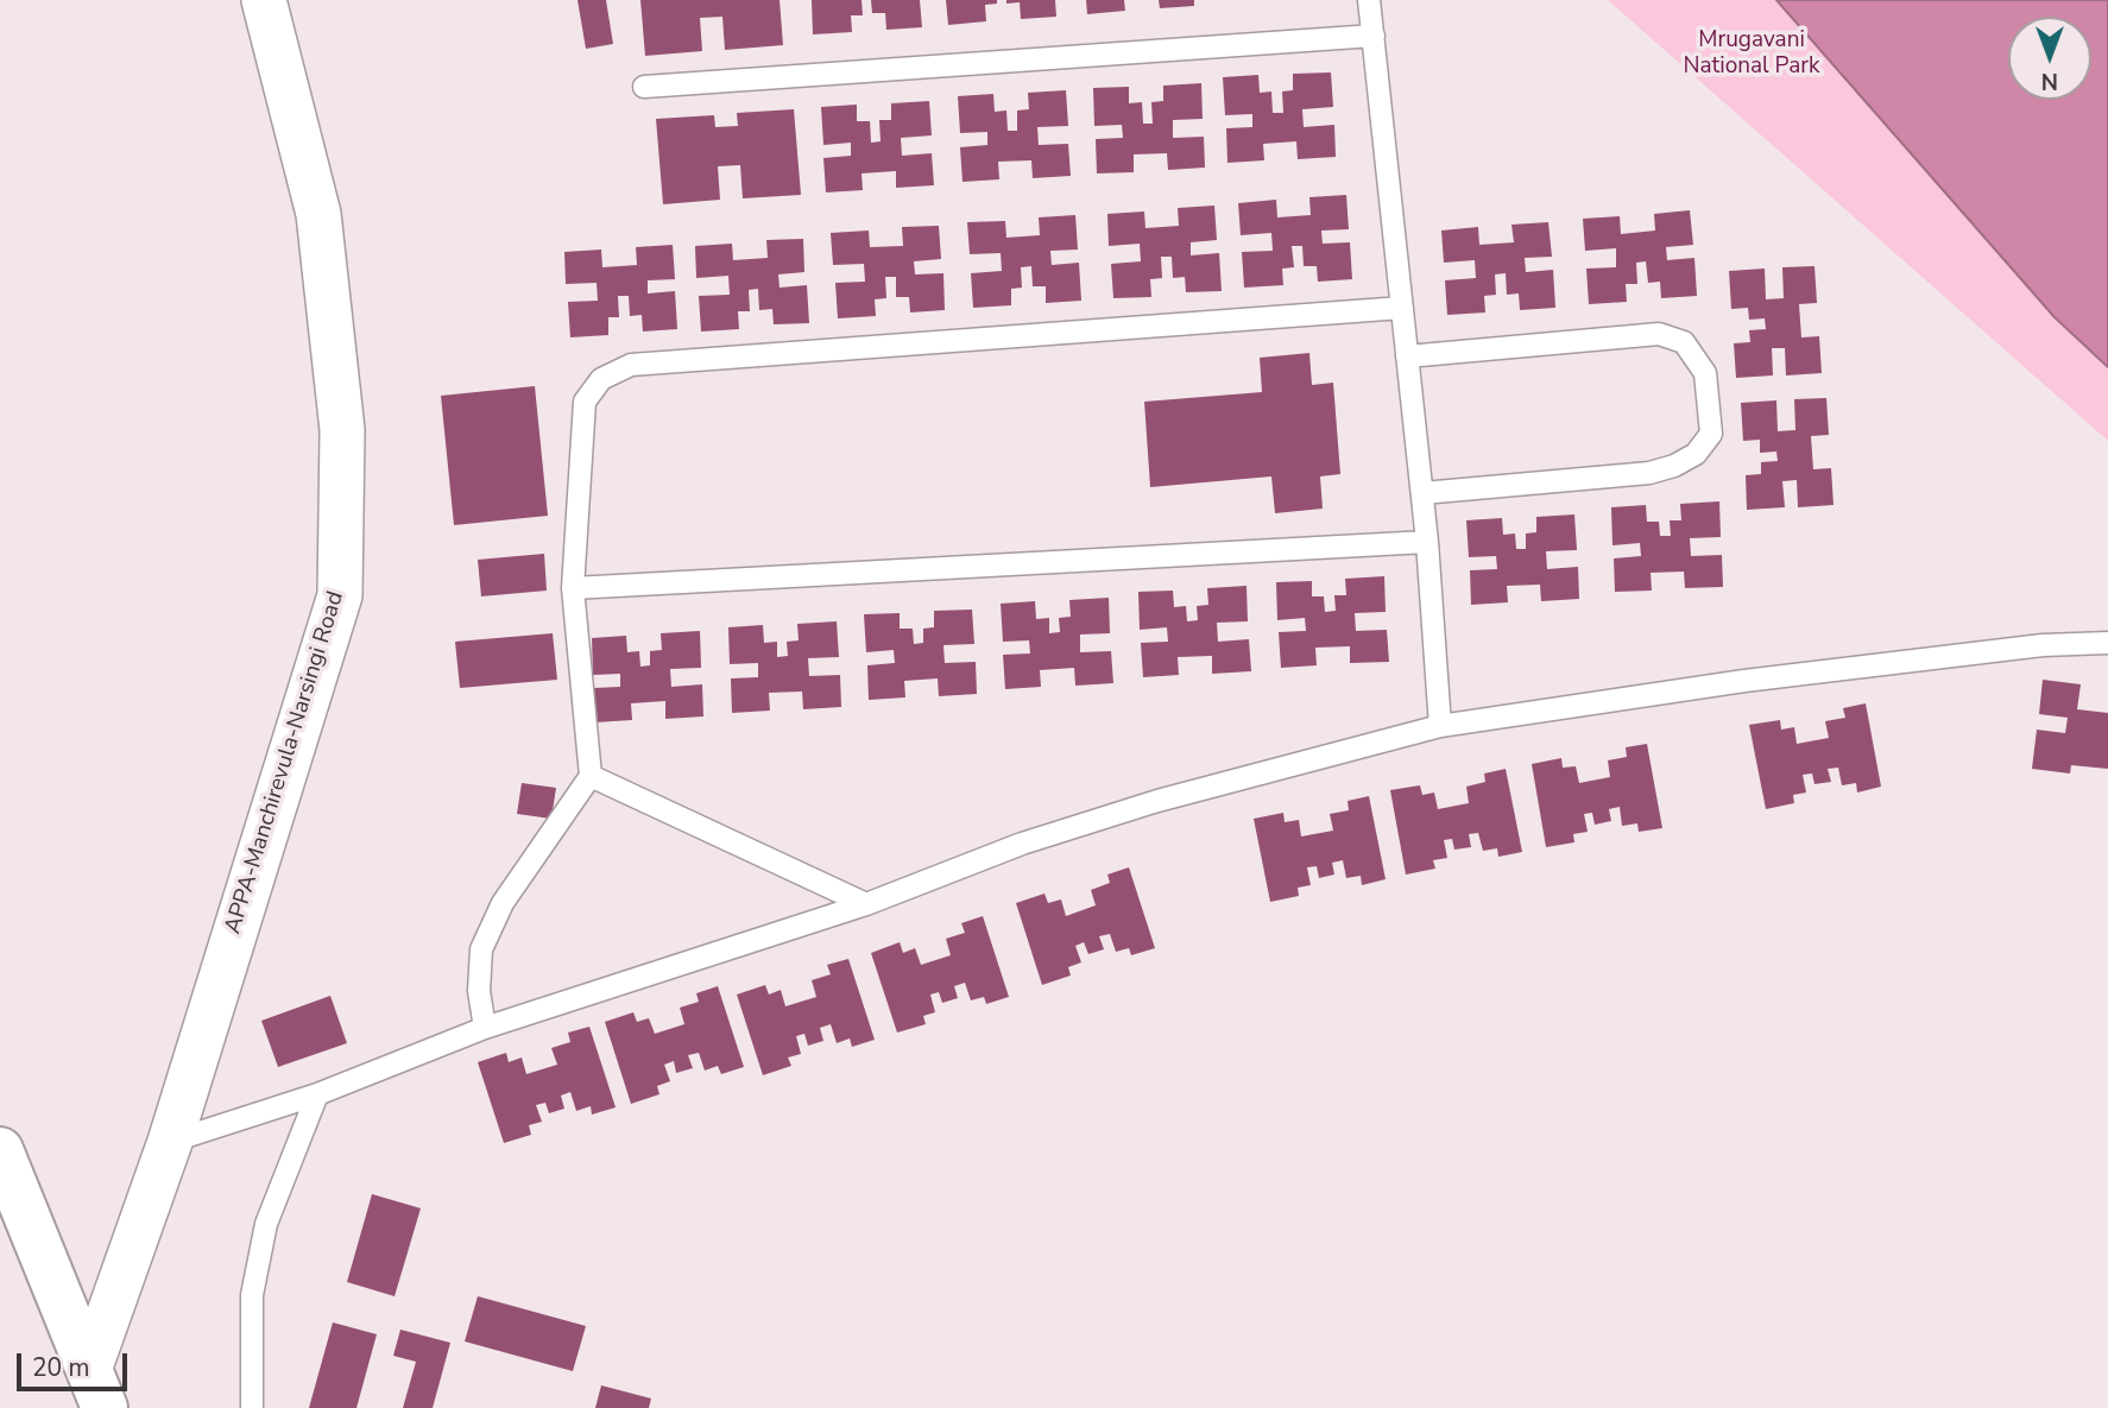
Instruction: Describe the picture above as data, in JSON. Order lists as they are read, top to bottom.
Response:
{
  "streets": {
    "street": ["APPA-Manchirevula-Narsingi Road"]
  },
  "parks": ["Mrugavani National Park"],
  "scale_bar": "20 m",
  "north": "bottom"
}
